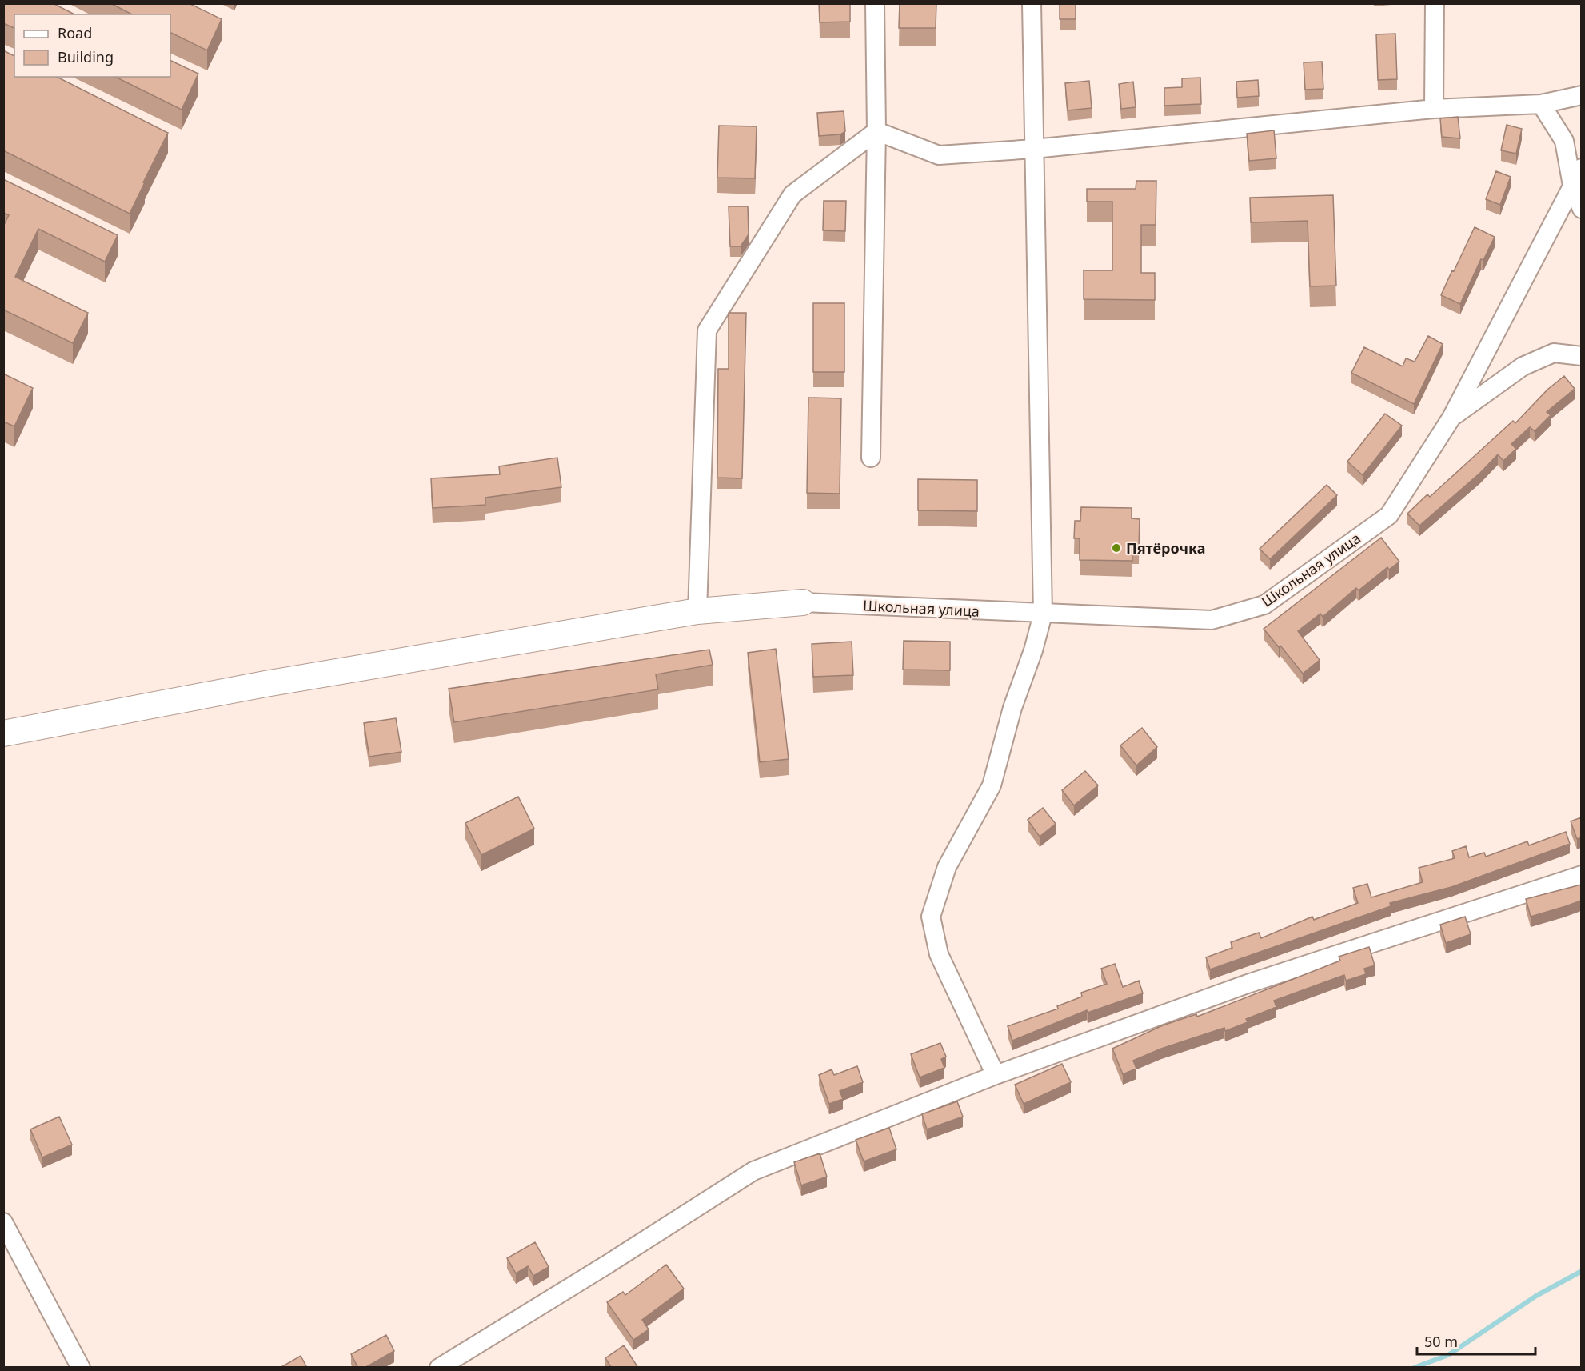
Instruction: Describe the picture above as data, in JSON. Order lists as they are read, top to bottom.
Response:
{
  "streets": {
    "street": ["Школьная улица"]
  },
  "places": ["Пятёрочка"],
  "legend": ["Road", "Building"],
  "scale_bar": "50 m"
}
